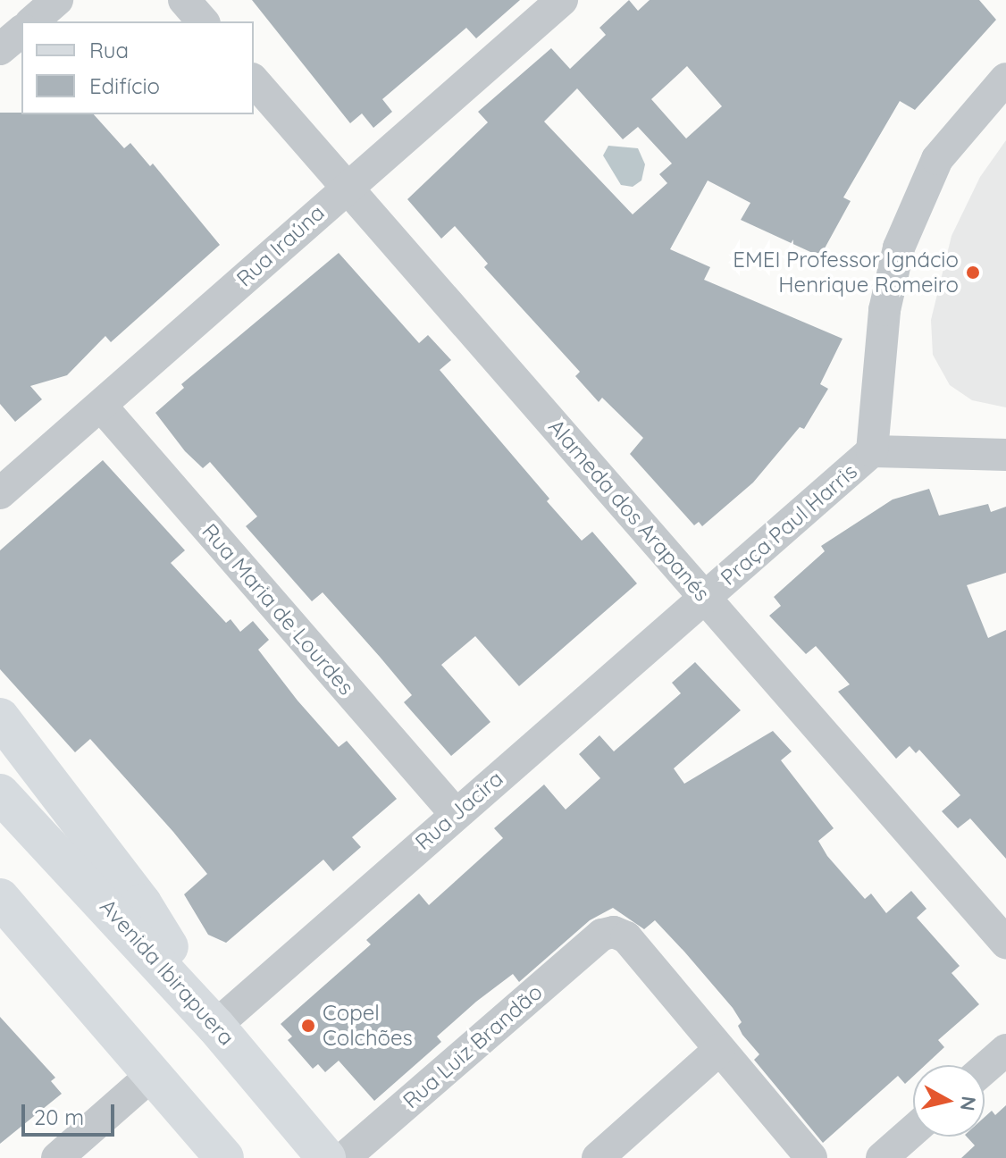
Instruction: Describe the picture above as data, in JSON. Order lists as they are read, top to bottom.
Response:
{
  "streets": {
    "main road": ["Avenida Ibirapuera"],
    "street": [
      "Rua Iraúna",
      "Alameda dos Arapanés",
      "Praça Paul Harris",
      "Rua Maria de Lourdes",
      "Rua Jacira",
      "Rua Luiz Brandão"
    ]
  },
  "crossings": [
    ["Rua Iraúna", "Alameda dos Arapanés"],
    ["Rua Iraúna", "Rua Maria de Lourdes"],
    ["Alameda dos Arapanés", "Praça Paul Harris"],
    ["Alameda dos Arapanés", "Rua Jacira"],
    ["Praça Paul Harris", "Rua Jacira"],
    ["Rua Maria de Lourdes", "Rua Jacira"],
    ["Rua Jacira", "Avenida Ibirapuera"]
  ],
  "places": ["EMEI Professor Ignácio Henrique Romeiro", "Copel Colchões"],
  "legend": ["Rua", "Edifício"],
  "scale_bar": "20 m",
  "north": "right"
}
